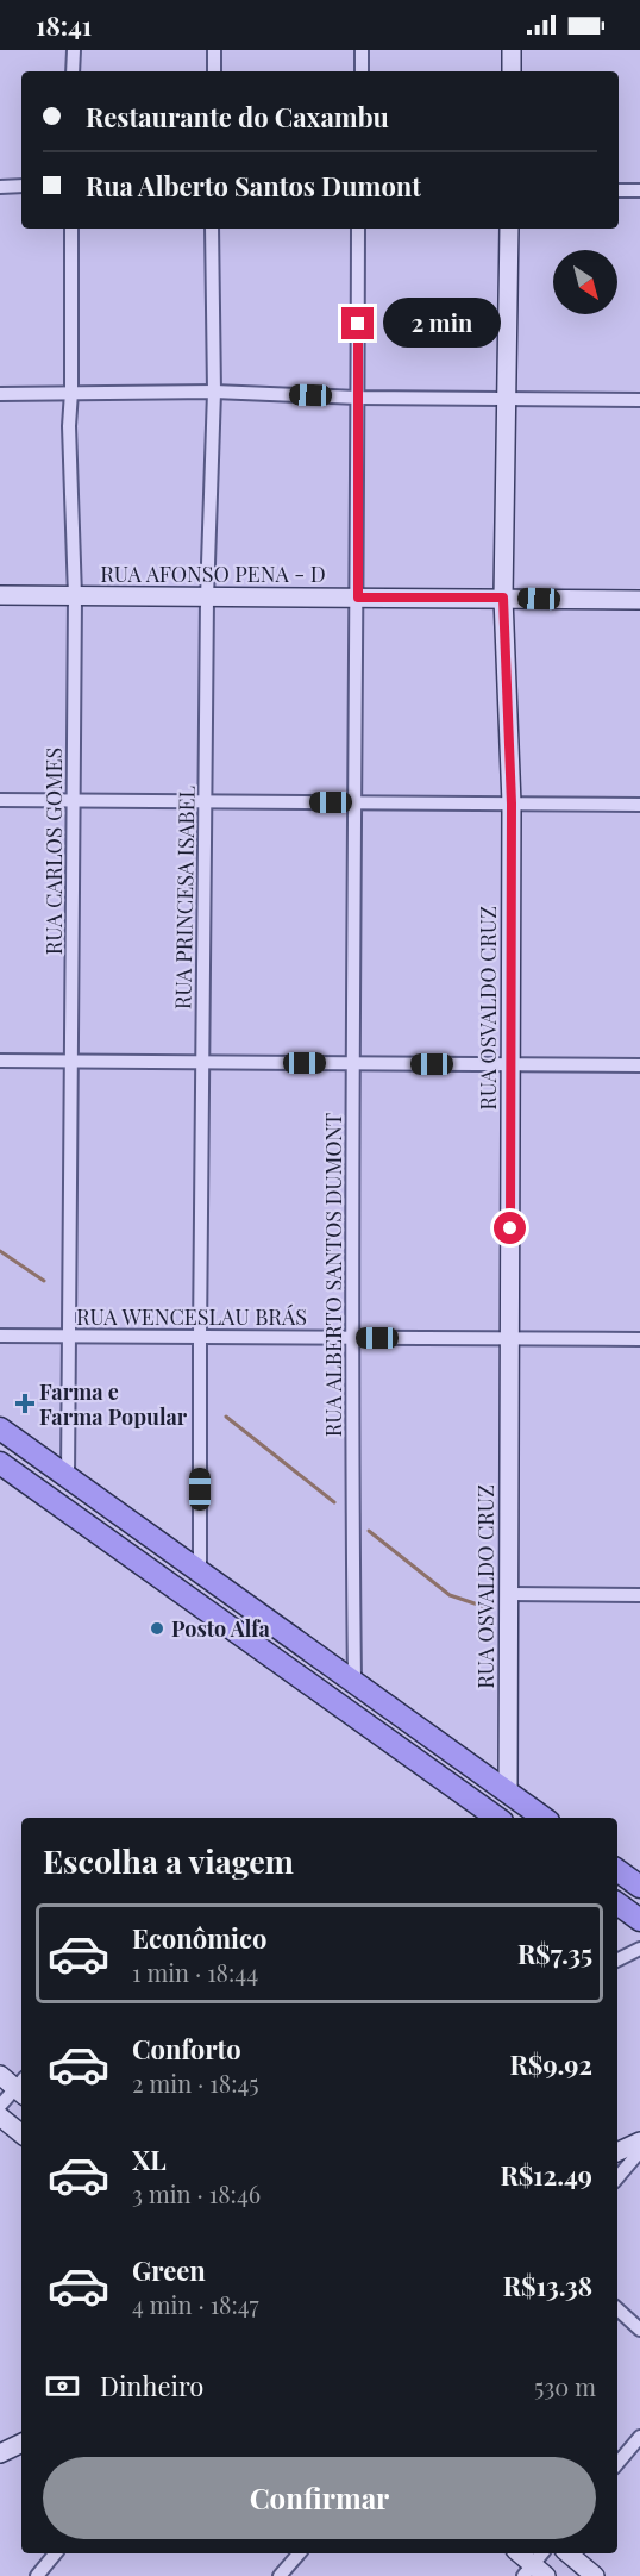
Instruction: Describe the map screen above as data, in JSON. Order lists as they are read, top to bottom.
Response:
{
  "streets": {
    "street": [
      "RUA AFONSO PENA - D",
      "RUA CARLOS GOMES",
      "RUA PRINCESA ISABEL",
      "RUA OSVALDO CRUZ",
      "RUA ALBERTO SANTOS DUMONT",
      "RUA WENCESLAU BRÁS"
    ]
  },
  "crossings": [
    ["RUA AFONSO PENA - D", "RUA CARLOS GOMES"],
    ["RUA AFONSO PENA - D", "RUA PRINCESA ISABEL"],
    ["RUA AFONSO PENA - D", "RUA OSVALDO CRUZ"],
    ["RUA AFONSO PENA - D", "RUA ALBERTO SANTOS DUMONT"],
    ["RUA CARLOS GOMES", "RUA WENCESLAU BRÁS"],
    ["RUA PRINCESA ISABEL", "RUA WENCESLAU BRÁS"],
    ["RUA OSVALDO CRUZ", "RUA WENCESLAU BRÁS"],
    ["RUA ALBERTO SANTOS DUMONT", "RUA WENCESLAU BRÁS"]
  ],
  "places": {
    "health": ["Farma e Farma Popular"],
    "other": ["Posto Alfa"]
  },
  "north": "bottom right",
  "page": {
    "status": "18:41",
    "banner": ["Restaurante do Caxambu", "Rua Alberto Santos Dumont"],
    "bubble": "2 min",
    "heading": "Escolha a viagem",
    "list": [
      {
        "name": "Econômico",
        "note": "1 min · 18:44",
        "value": "R$7.35"
      },
      {
        "name": "Conforto",
        "note": "2 min · 18:45",
        "value": "R$9.92"
      },
      {
        "name": "XL",
        "note": "3 min · 18:46",
        "value": "R$12.49"
      },
      {
        "name": "Green",
        "note": "4 min · 18:47",
        "value": "R$13.38"
      }
    ],
    "pay": ["Dinheiro", "530 m"],
    "buttons": "Confirmar"
  }
}
